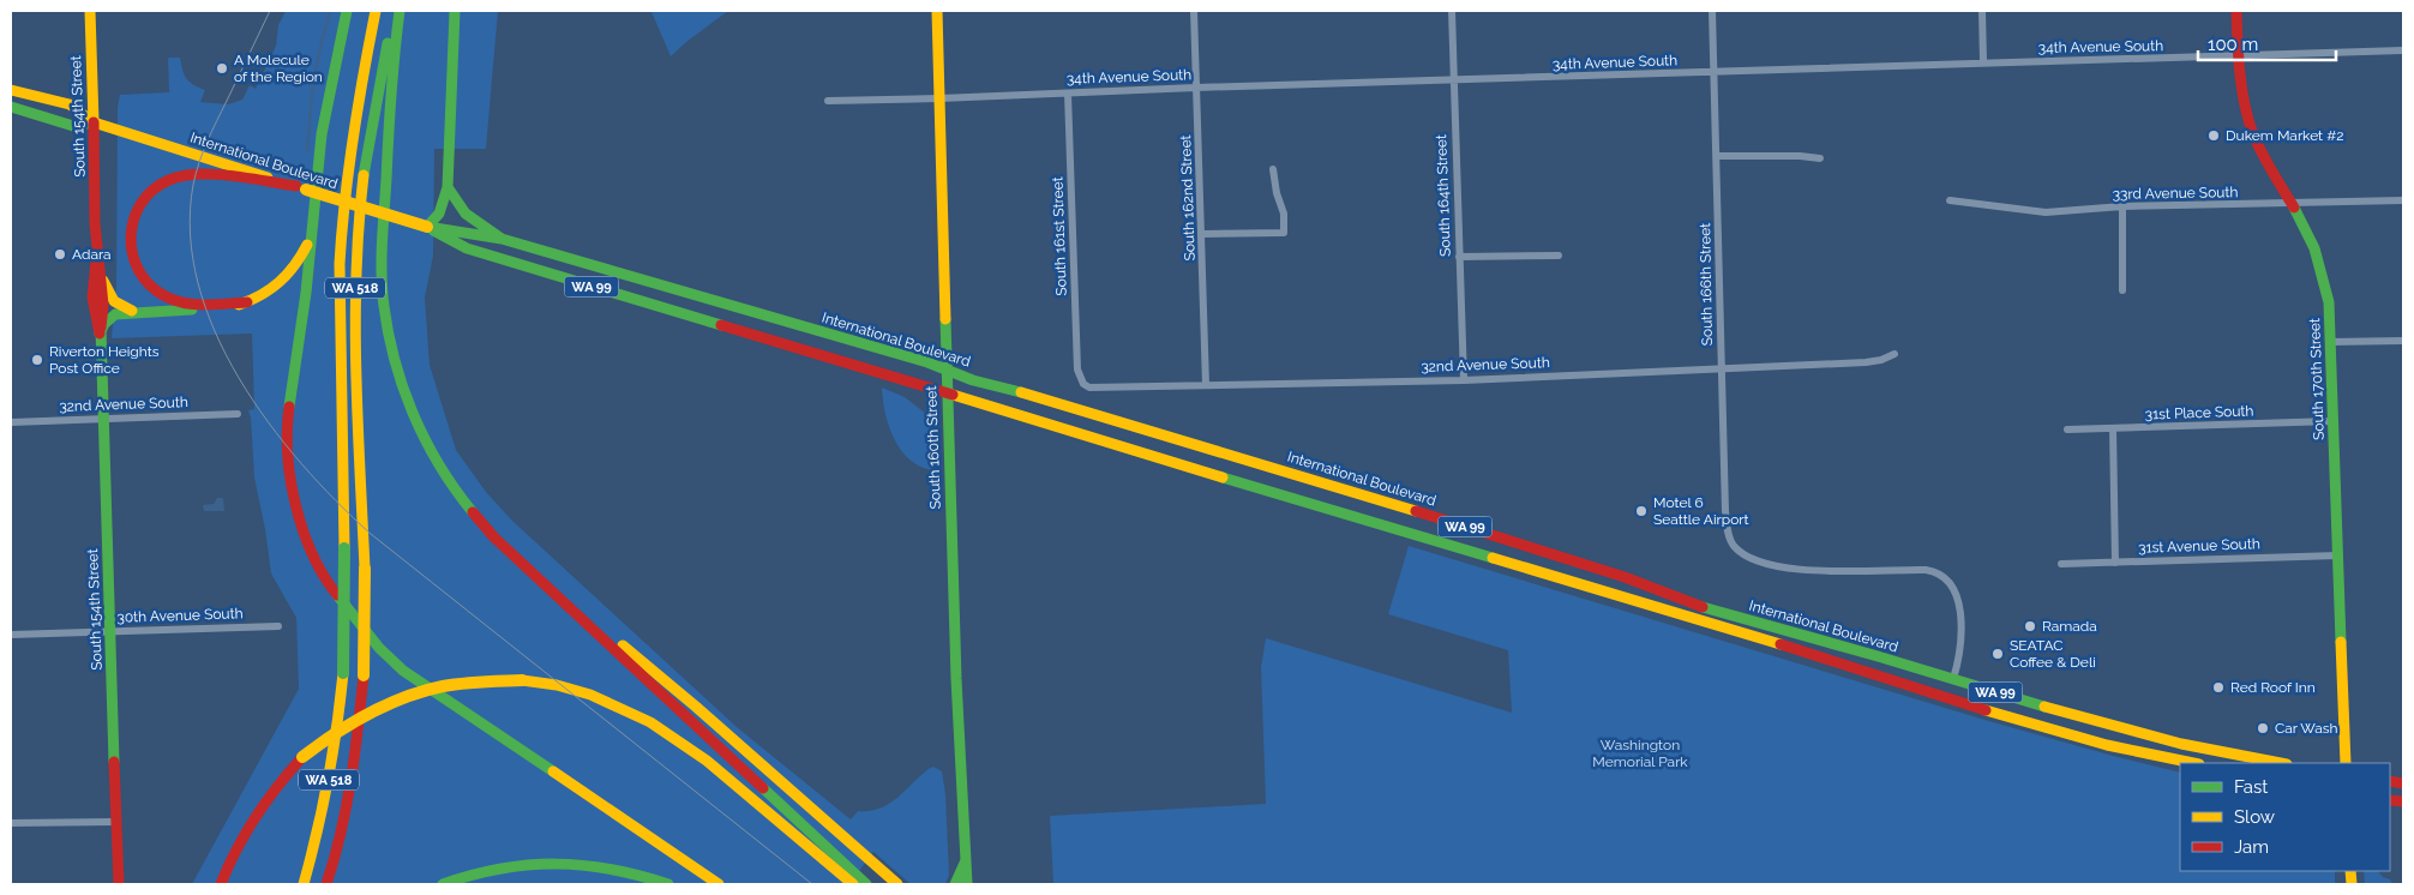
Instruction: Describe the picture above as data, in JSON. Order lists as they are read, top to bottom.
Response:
{
  "streets": {
    "main road": [
      "South 154th Street",
      "International Boulevard",
      "WA 99",
      "WA 518",
      "South 170th Street",
      "South 160th Street"
    ],
    "street": [
      "34th Avenue South",
      "33rd Avenue South",
      "South 164th Street",
      "South 162nd Street",
      "South 161st Street",
      "South 166th Street",
      "32nd Avenue South",
      "31st Place South",
      "31st Avenue South",
      "30th Avenue South"
    ]
  },
  "crossings": [
    ["34th Avenue South", "South 164th Street"],
    ["34th Avenue South", "South 162nd Street"],
    ["34th Avenue South", "South 161st Street"],
    ["34th Avenue South", "South 166th Street"],
    ["34th Avenue South", "South 170th Street"],
    ["34th Avenue South", "South 160th Street"],
    ["South 154th Street", "International Boulevard"],
    ["South 154th Street", "32nd Avenue South"],
    ["South 154th Street", "30th Avenue South"],
    ["International Boulevard", "South 166th Street"],
    ["International Boulevard", "South 160th Street"],
    ["33rd Avenue South", "South 170th Street"],
    ["South 164th Street", "32nd Avenue South"],
    ["South 162nd Street", "32nd Avenue South"],
    ["South 161st Street", "32nd Avenue South"],
    ["South 166th Street", "32nd Avenue South"],
    ["South 170th Street", "31st Place South"],
    ["South 170th Street", "31st Avenue South"]
  ],
  "parks": ["Washington Memorial Park"],
  "places": [
    "A Molecule of the Region",
    "Dukem Market #2",
    "Adara",
    "Riverton Heights Post Office",
    "Motel 6 Seattle Airport",
    "Ramada",
    "SEATAC Coffee & Deli",
    "Red Roof Inn",
    "Car Wash"
  ],
  "legend": ["Fast", "Slow", "Jam"],
  "scale_bar": "100 m"
}
